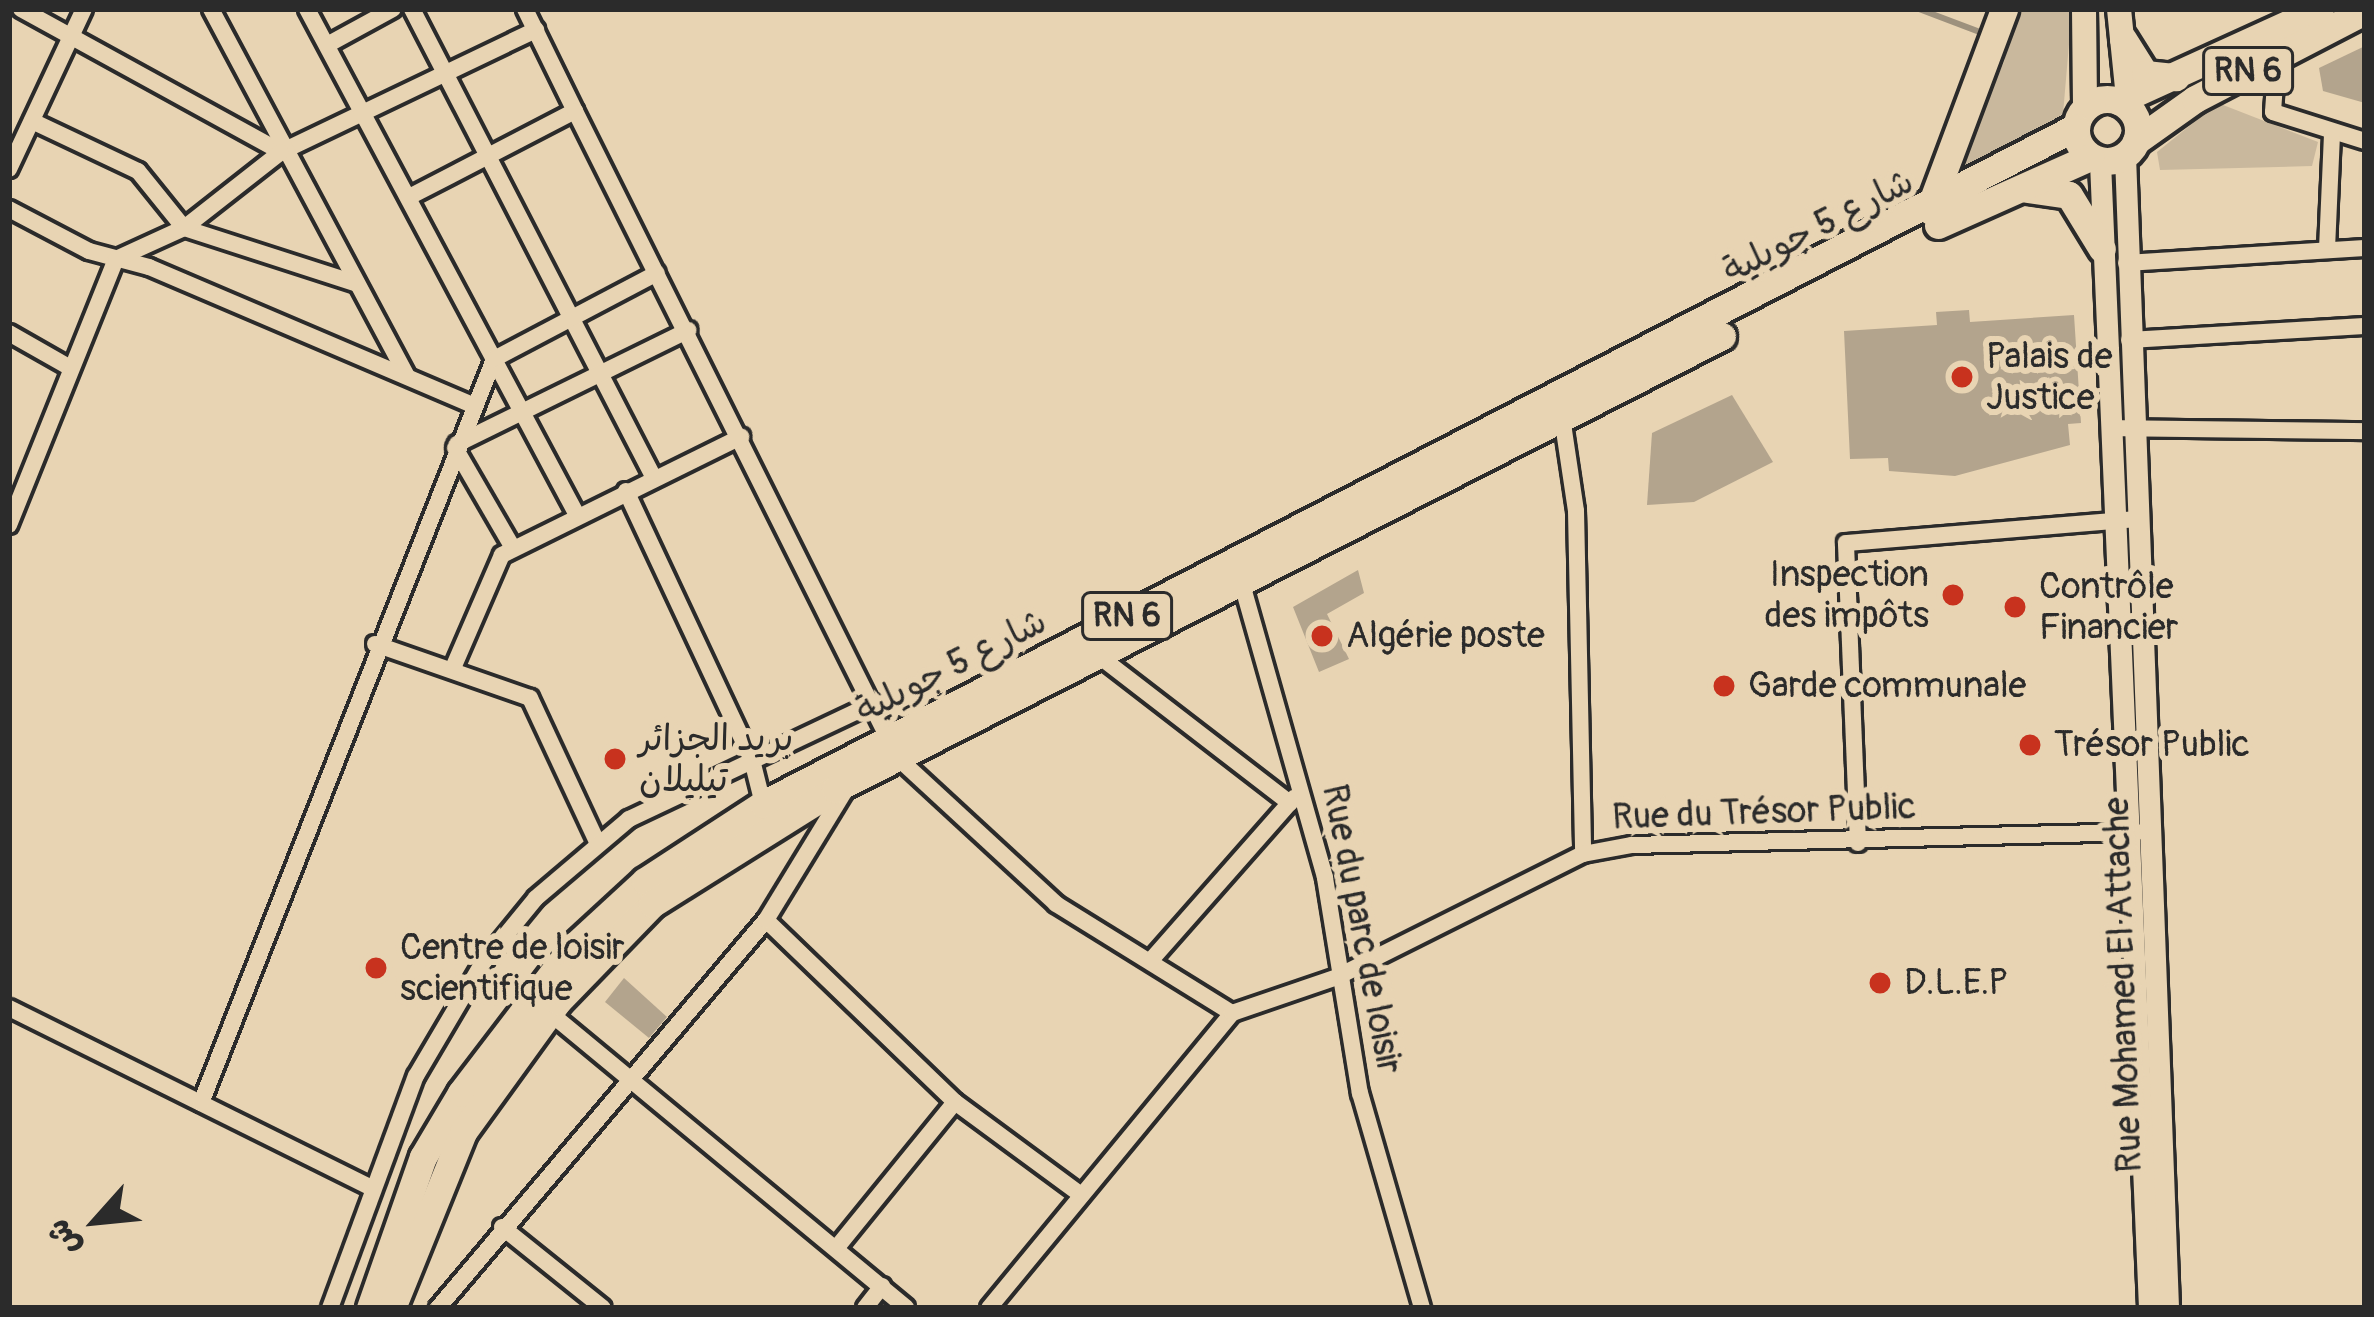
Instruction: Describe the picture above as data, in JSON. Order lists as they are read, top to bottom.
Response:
{
  "streets": {
    "main road": ["RN 6", "شارع 5 جويلية"],
    "street": ["Rue du Trésor Public", "Rue du parc de loisir", "Rue Mohamed El Attache"]
  },
  "crossings": [
    ["RN 6", "شارع 5 جويلية"],
    ["RN 6", "Rue Mohamed El Attache"],
    ["شارع 5 جويلية", "Rue du parc de loisir"],
    ["شارع 5 جويلية", "Rue Mohamed El Attache"],
    ["Rue du Trésor Public", "Rue du parc de loisir"],
    ["Rue du Trésor Public", "Rue Mohamed El Attache"]
  ],
  "places": [
    "Palais de Justice",
    "Inspection des impôts",
    "Contrôle Financier",
    "Algérie poste",
    "Garde communale",
    "Trésor Public",
    "بريد الجزائر تيليلان",
    "Centre de loisir scientifique",
    "D.L.E.P"
  ],
  "north": "bottom left"
}
